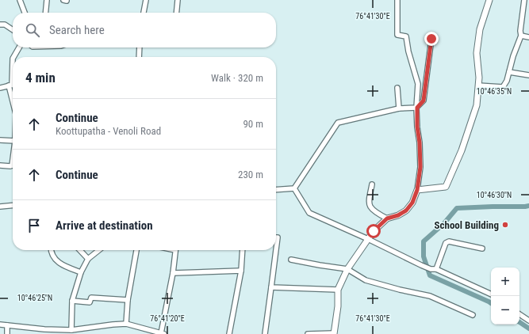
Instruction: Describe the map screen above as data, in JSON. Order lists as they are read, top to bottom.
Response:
{
  "places": ["School Building"],
  "page": {
    "search": "Search here",
    "heading": ["4 min", "Walk · 320 m"],
    "list": [
      ["Continue", "Koottupatha - Venoli Road", "90 m"],
      ["Continue", "230 m"],
      "Arrive at destination"
    ],
    "map_buttons": ["+", "−"]
  },
  "coordinates": [
    "76°41'30\"E",
    "10°46'35\"N",
    "10°46'30\"N",
    "10°46'25\"N",
    "76°41'20\"E"
  ]
}
